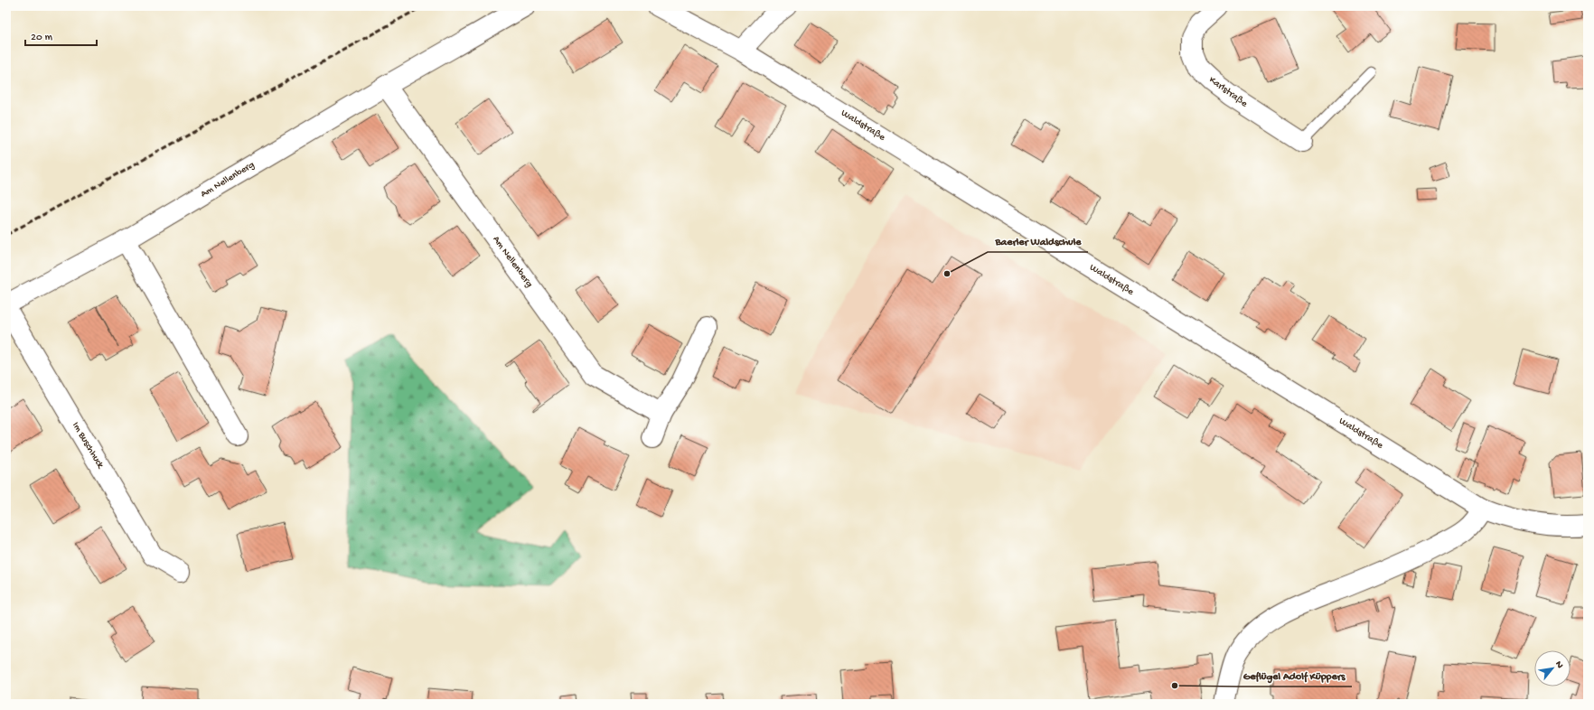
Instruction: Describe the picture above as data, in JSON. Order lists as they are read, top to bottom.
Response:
{
  "streets": {
    "street": [
      "Karlstraße",
      "Waldstraße",
      "Am Nellenberg",
      "Im Buschhuck"
    ]
  },
  "places": ["Baerler Waldschule", "Geflügel Adolf Küppers"],
  "scale_bar": "20 m",
  "north": "top right"
}
